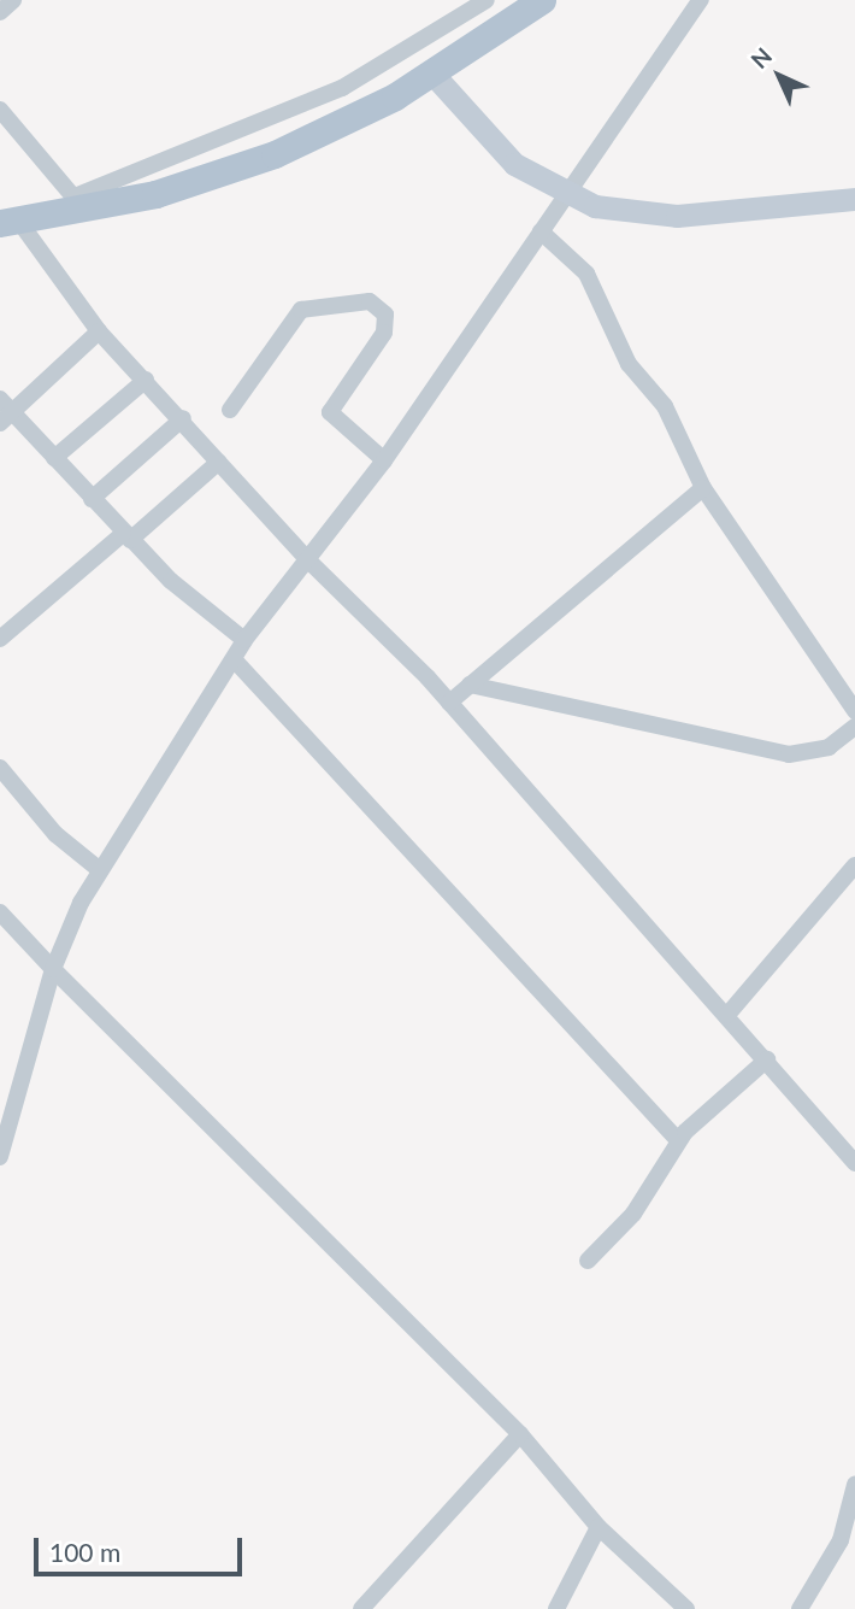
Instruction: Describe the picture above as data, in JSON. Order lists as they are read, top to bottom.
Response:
{
  "scale_bar": "100 m",
  "north": "top left"
}
